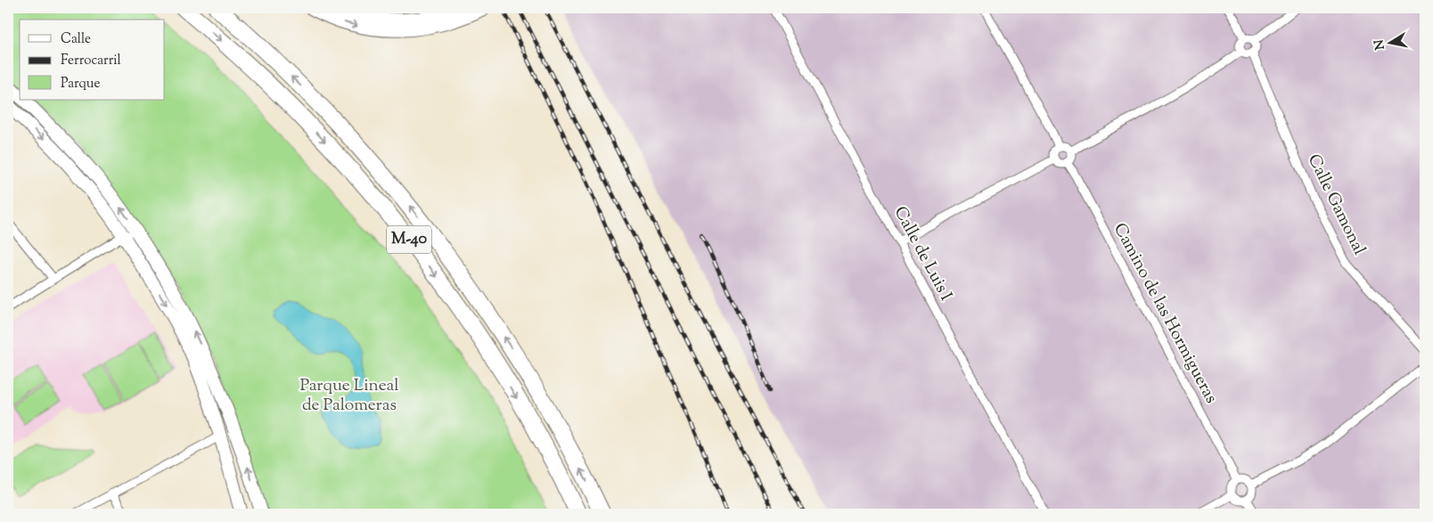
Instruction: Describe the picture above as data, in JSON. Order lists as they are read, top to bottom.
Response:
{
  "streets": {
    "highway": ["M-40"],
    "street": ["Calle Gamonal", "Calle de Luis I", "Camino de las Hormigueras"]
  },
  "parks": ["Parque Lineal de Palomeras"],
  "legend": ["Calle", "Ferrocarril", "Parque"],
  "north": "left"
}
